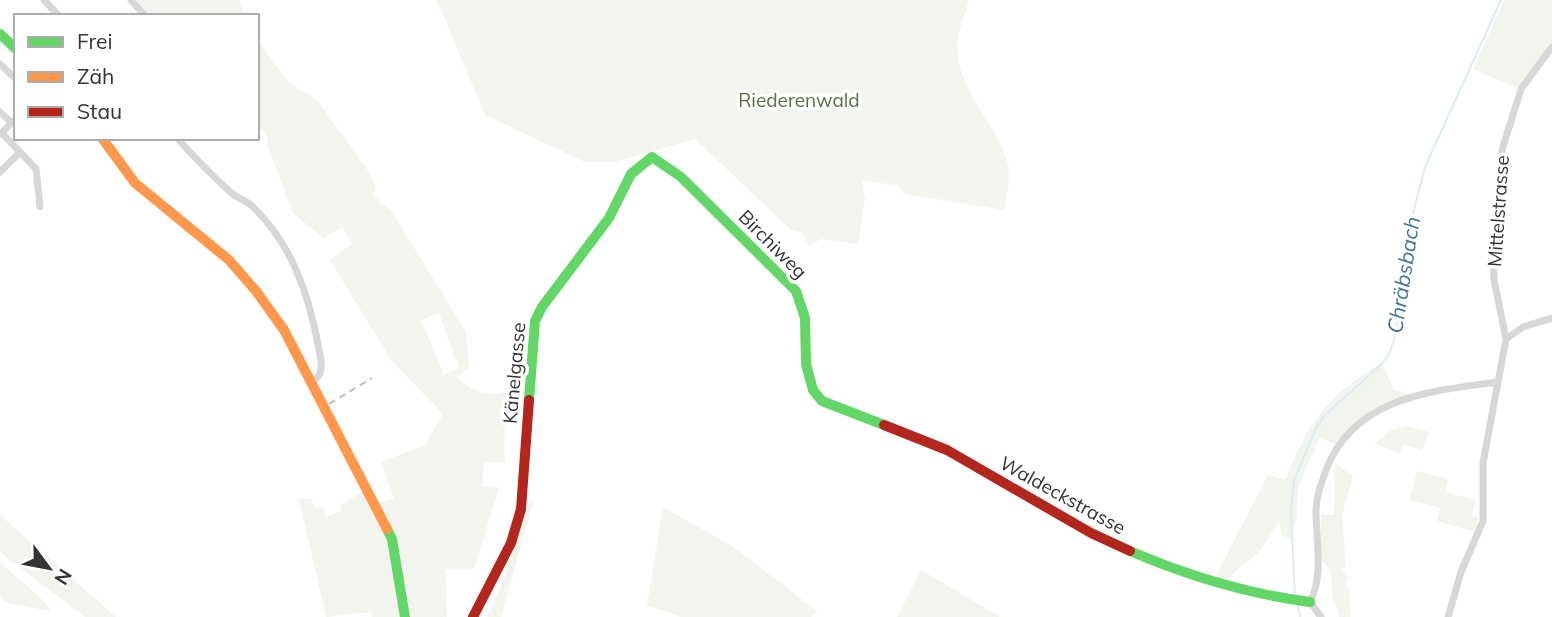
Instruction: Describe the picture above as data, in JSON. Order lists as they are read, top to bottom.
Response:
{
  "streets": {
    "street": [
      "Mittelstrasse",
      "Birchiweg",
      "Känelgasse",
      "Waldeckstrasse"
    ]
  },
  "crossings": [
    ["Birchiweg", "Känelgasse"],
    ["Birchiweg", "Waldeckstrasse"]
  ],
  "water": ["Chräbsbach"],
  "parks": ["Riederenwald"],
  "legend": ["Frei", "Zäh", "Stau"],
  "north": "bottom right"
}
